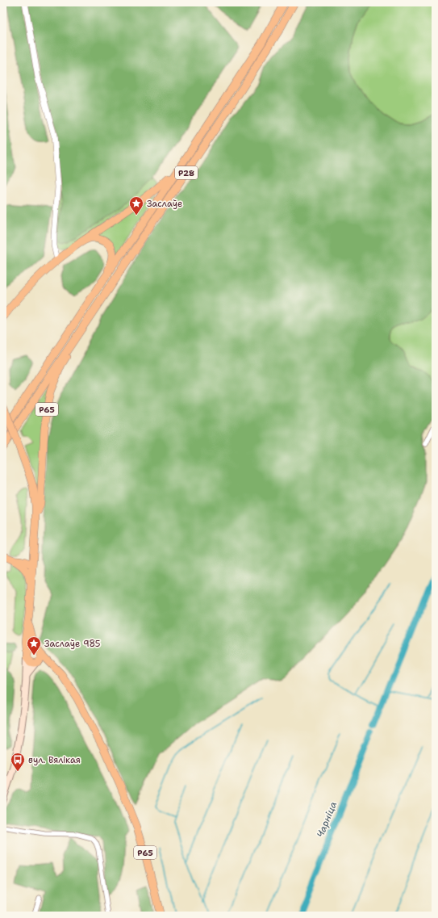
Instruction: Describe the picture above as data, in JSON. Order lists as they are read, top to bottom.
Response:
{
  "streets": {
    "main road": ["Р28", "Р65"]
  },
  "crossings": [
    ["Р28", "Р65"]
  ],
  "water": ["Чарніца"],
  "places": {
    "place": ["Заслаўе", "Заслаўе 985"],
    "bus stop": ["вул. Вялікая"]
  }
}
